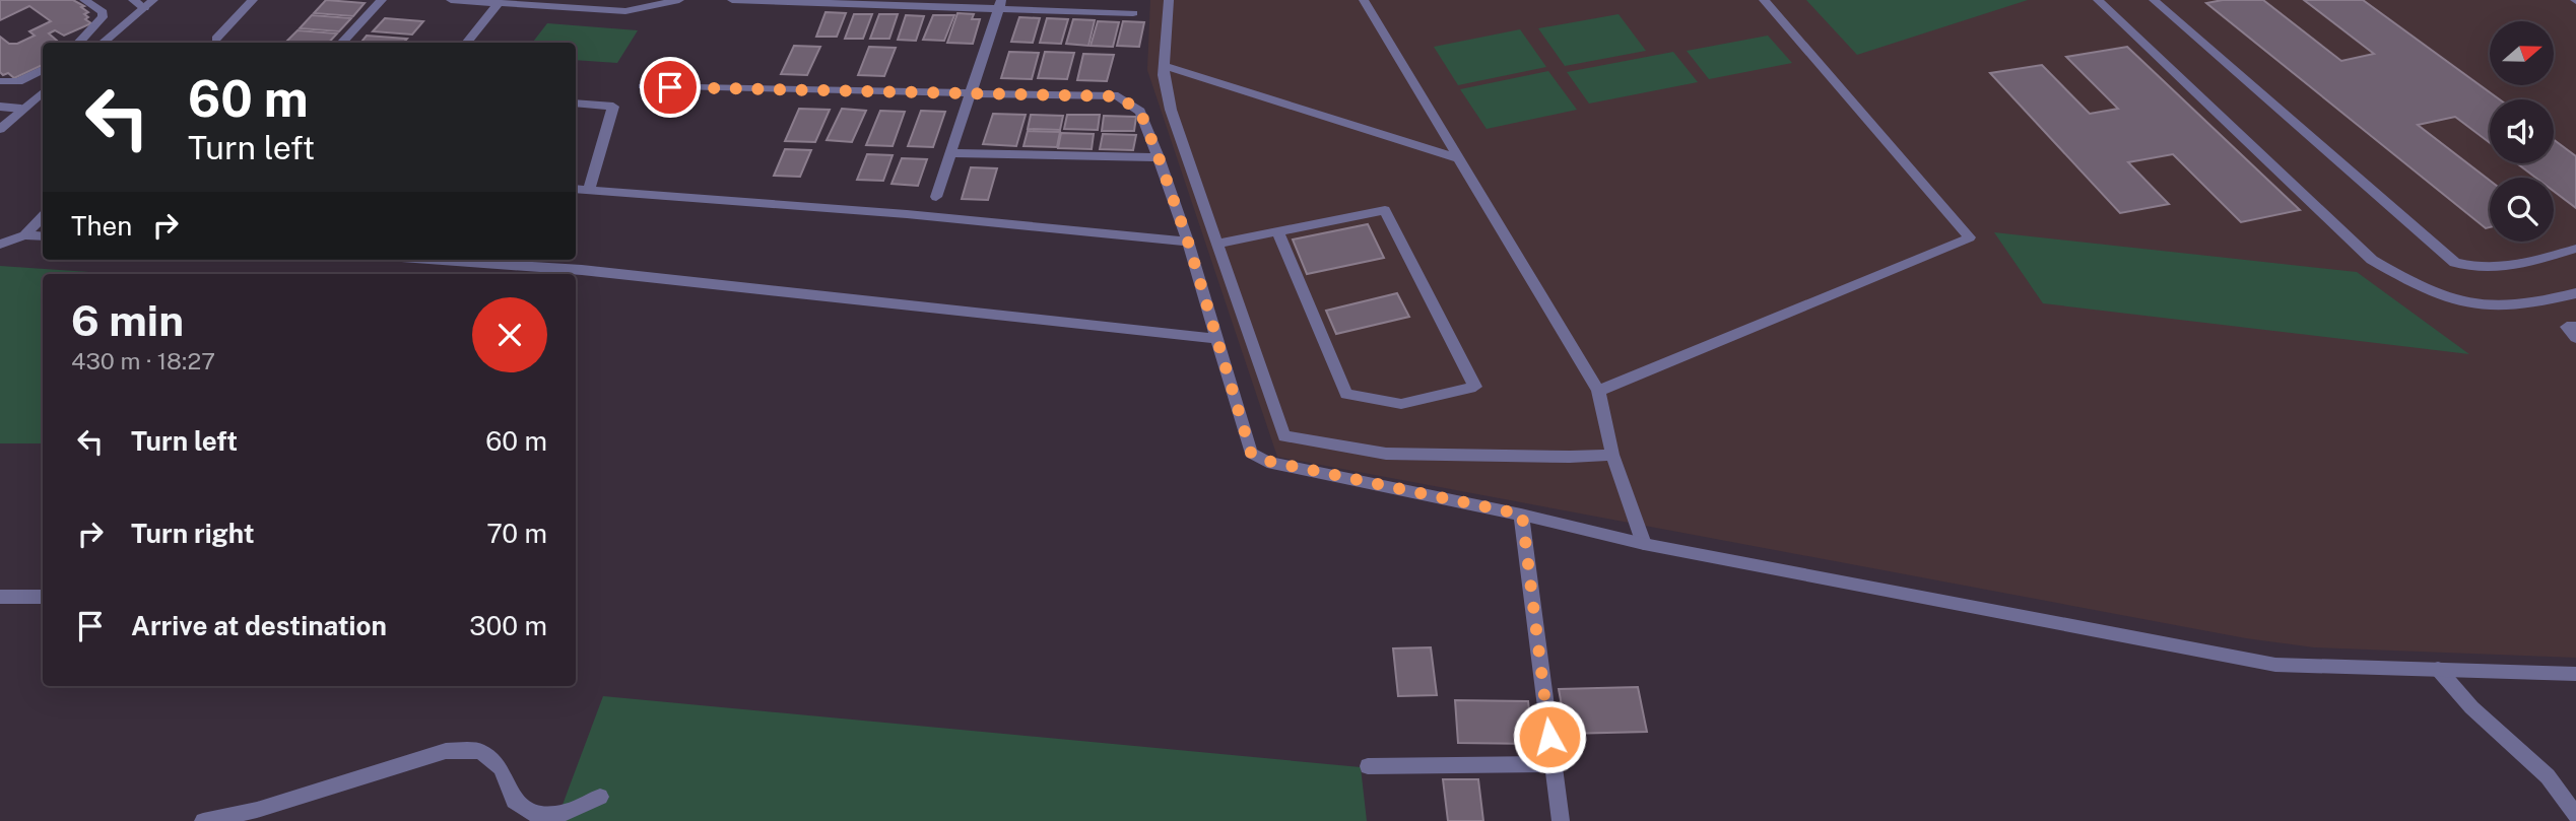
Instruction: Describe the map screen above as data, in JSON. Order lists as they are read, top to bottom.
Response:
{
  "north": "right",
  "page": {
    "turn": ["60 m", "Turn left"],
    "then": "Then",
    "heading": ["6 min", "430 m · 18:27"],
    "list": [
      {
        "name": "Turn left",
        "value": "60 m"
      },
      {
        "name": "Turn right",
        "value": "70 m"
      },
      {
        "name": "Arrive at destination",
        "value": "300 m"
      }
    ]
  }
}
